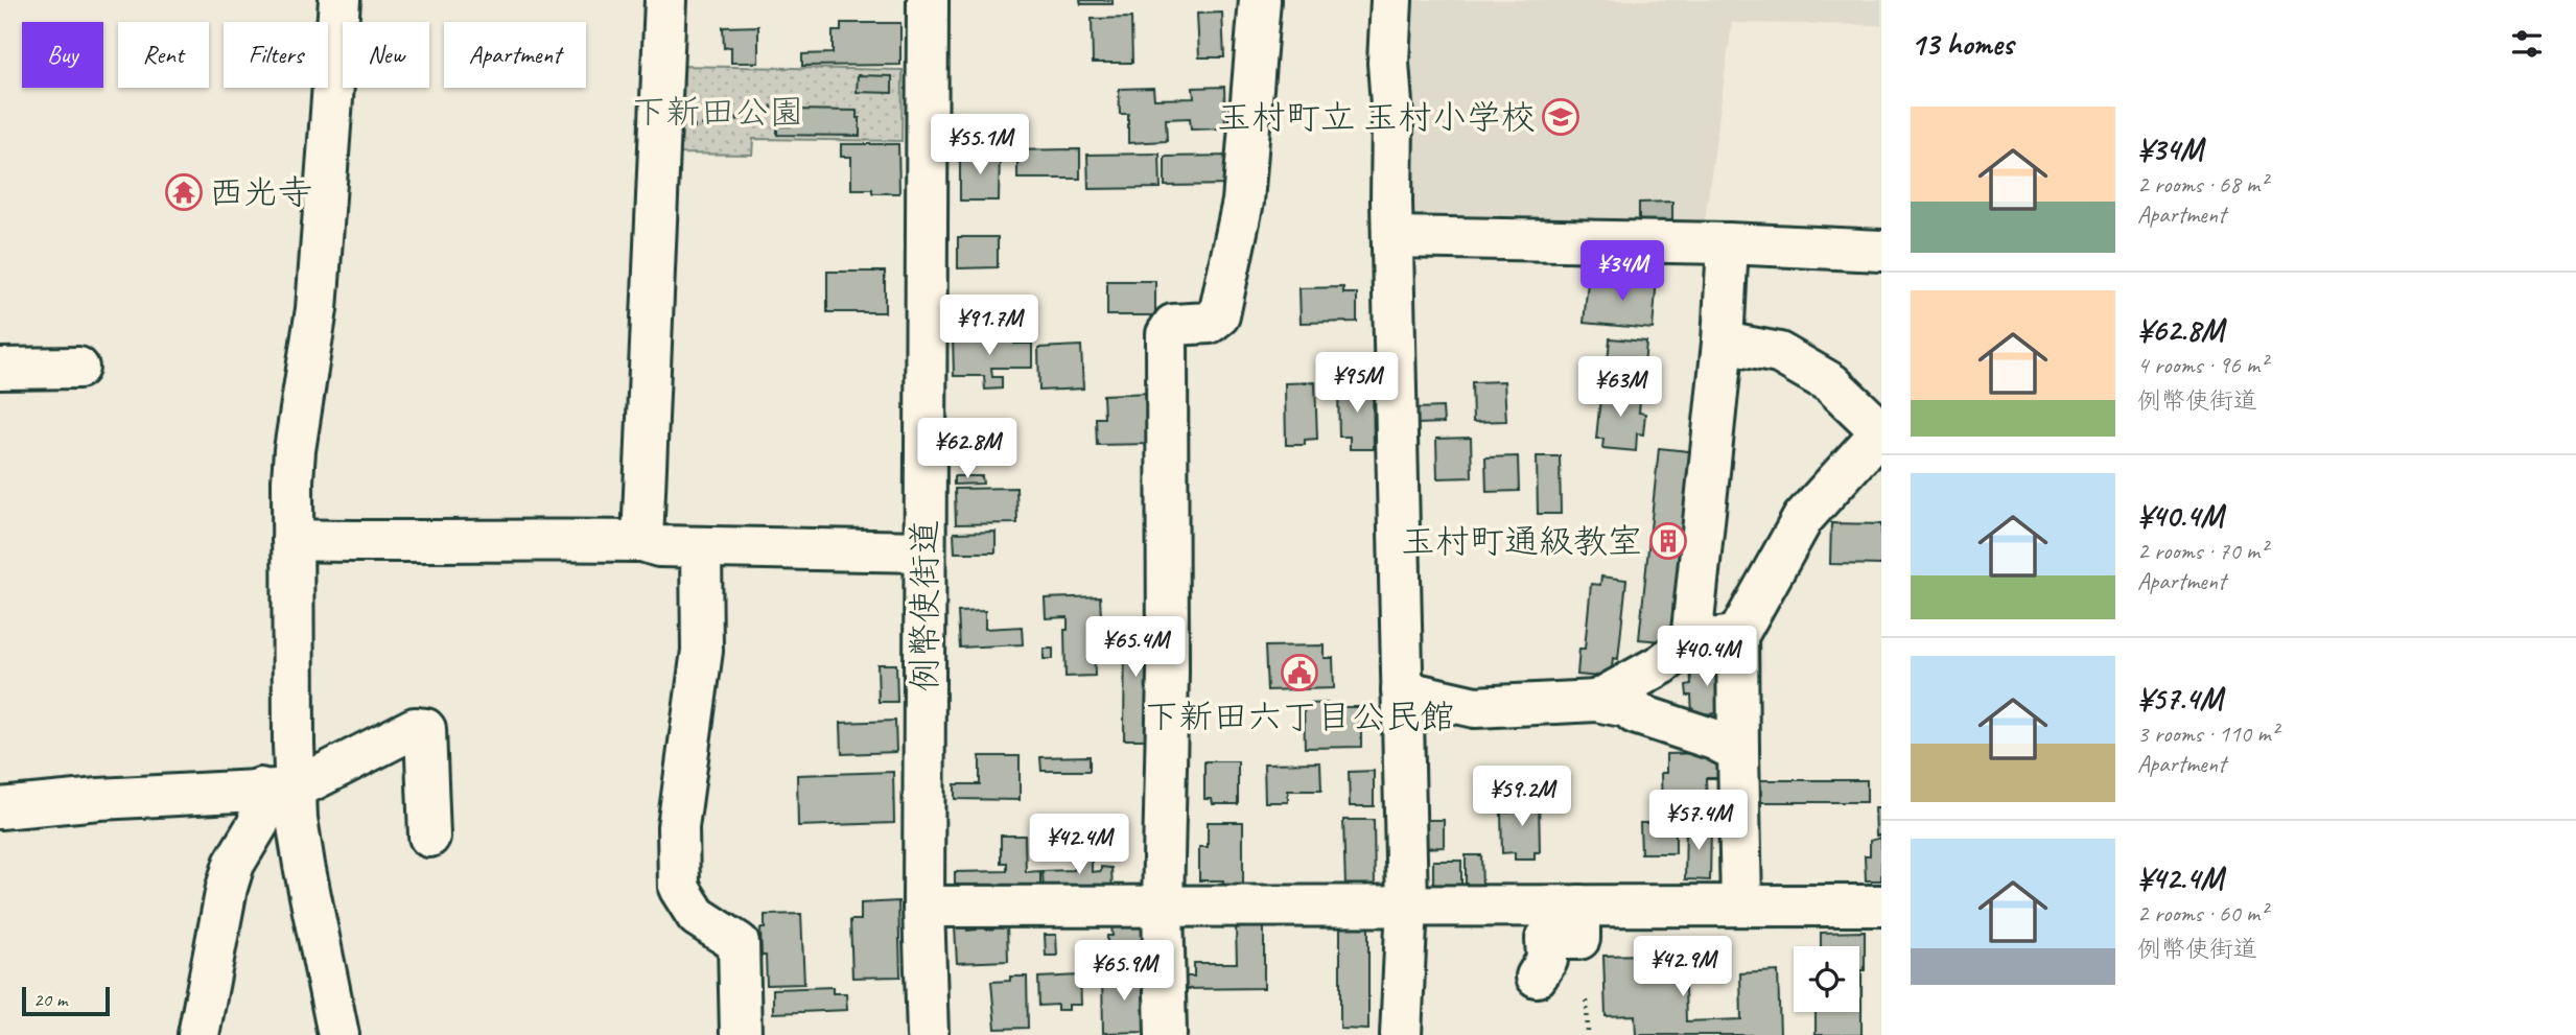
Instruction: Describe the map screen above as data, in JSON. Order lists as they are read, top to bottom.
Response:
{
  "streets": {
    "street": ["例幣使街道"]
  },
  "parks": ["下新田公園"],
  "places": {
    "school or university": ["玉村町立 玉村小学校"],
    "temple": ["西光寺"],
    "building": ["玉村町通級教室"],
    "public building": ["下新田六丁目公民館"]
  },
  "scale_bar": "20 m",
  "page": {
    "heading": "13 homes",
    "chip": [
      "Buy",
      "Rent",
      "Filters",
      "New",
      "Apartment"
    ],
    "list": [
      {
        "name": "¥34M",
        "note": "2 rooms · 68 m² · Apartment"
      },
      {
        "name": "¥62.8M",
        "note": "4 rooms · 96 m² · 例幣使街道"
      },
      {
        "name": "¥40.4M",
        "note": "2 rooms · 70 m² · Apartment"
      },
      {
        "name": "¥57.4M",
        "note": "3 rooms · 110 m² · Apartment"
      },
      {
        "name": "¥42.4M",
        "note": "2 rooms · 60 m² · 例幣使街道"
      }
    ],
    "price": [
      "¥55.1M",
      "¥34M",
      "¥91.7M",
      "¥95M",
      "¥63M",
      "¥62.8M",
      "¥65.4M",
      "¥40.4M",
      "¥59.2M",
      "¥57.4M",
      "¥42.4M",
      "¥42.9M",
      "¥65.9M"
    ],
    "scale": "20 m"
  }
}
